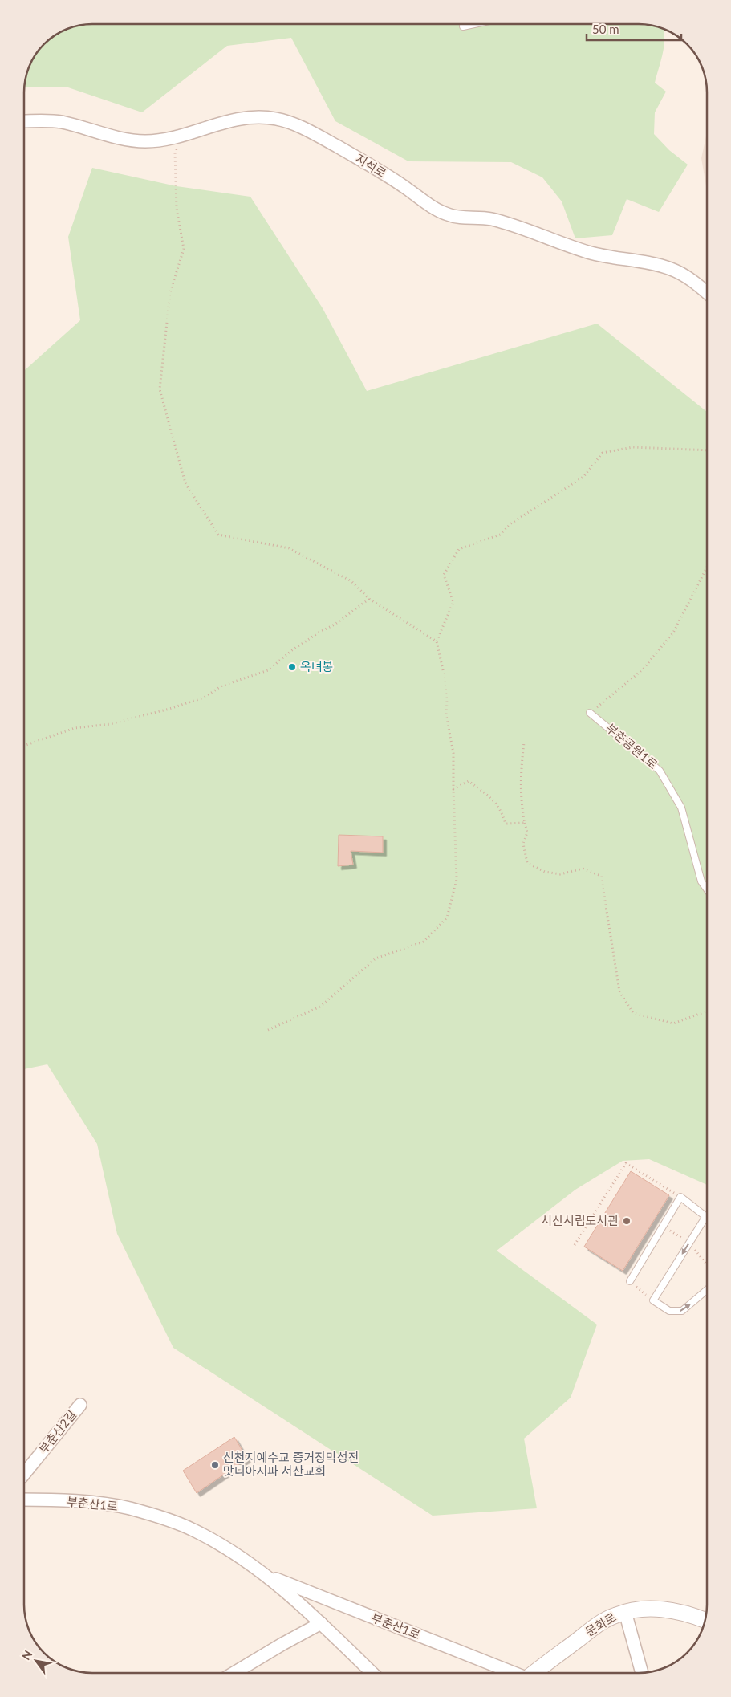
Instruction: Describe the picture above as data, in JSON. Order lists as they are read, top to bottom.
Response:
{
  "streets": {
    "street": [
      "지석로",
      "부춘산2길",
      "부춘산1로",
      "문화로"
    ],
    "lane": ["부춘공원1로"]
  },
  "places": ["옥녀봉", "서산시립도서관", "신천지예수교 증거장막성전 맛디아지파 서산교회"],
  "scale_bar": "50 m",
  "north": "top left"
}
